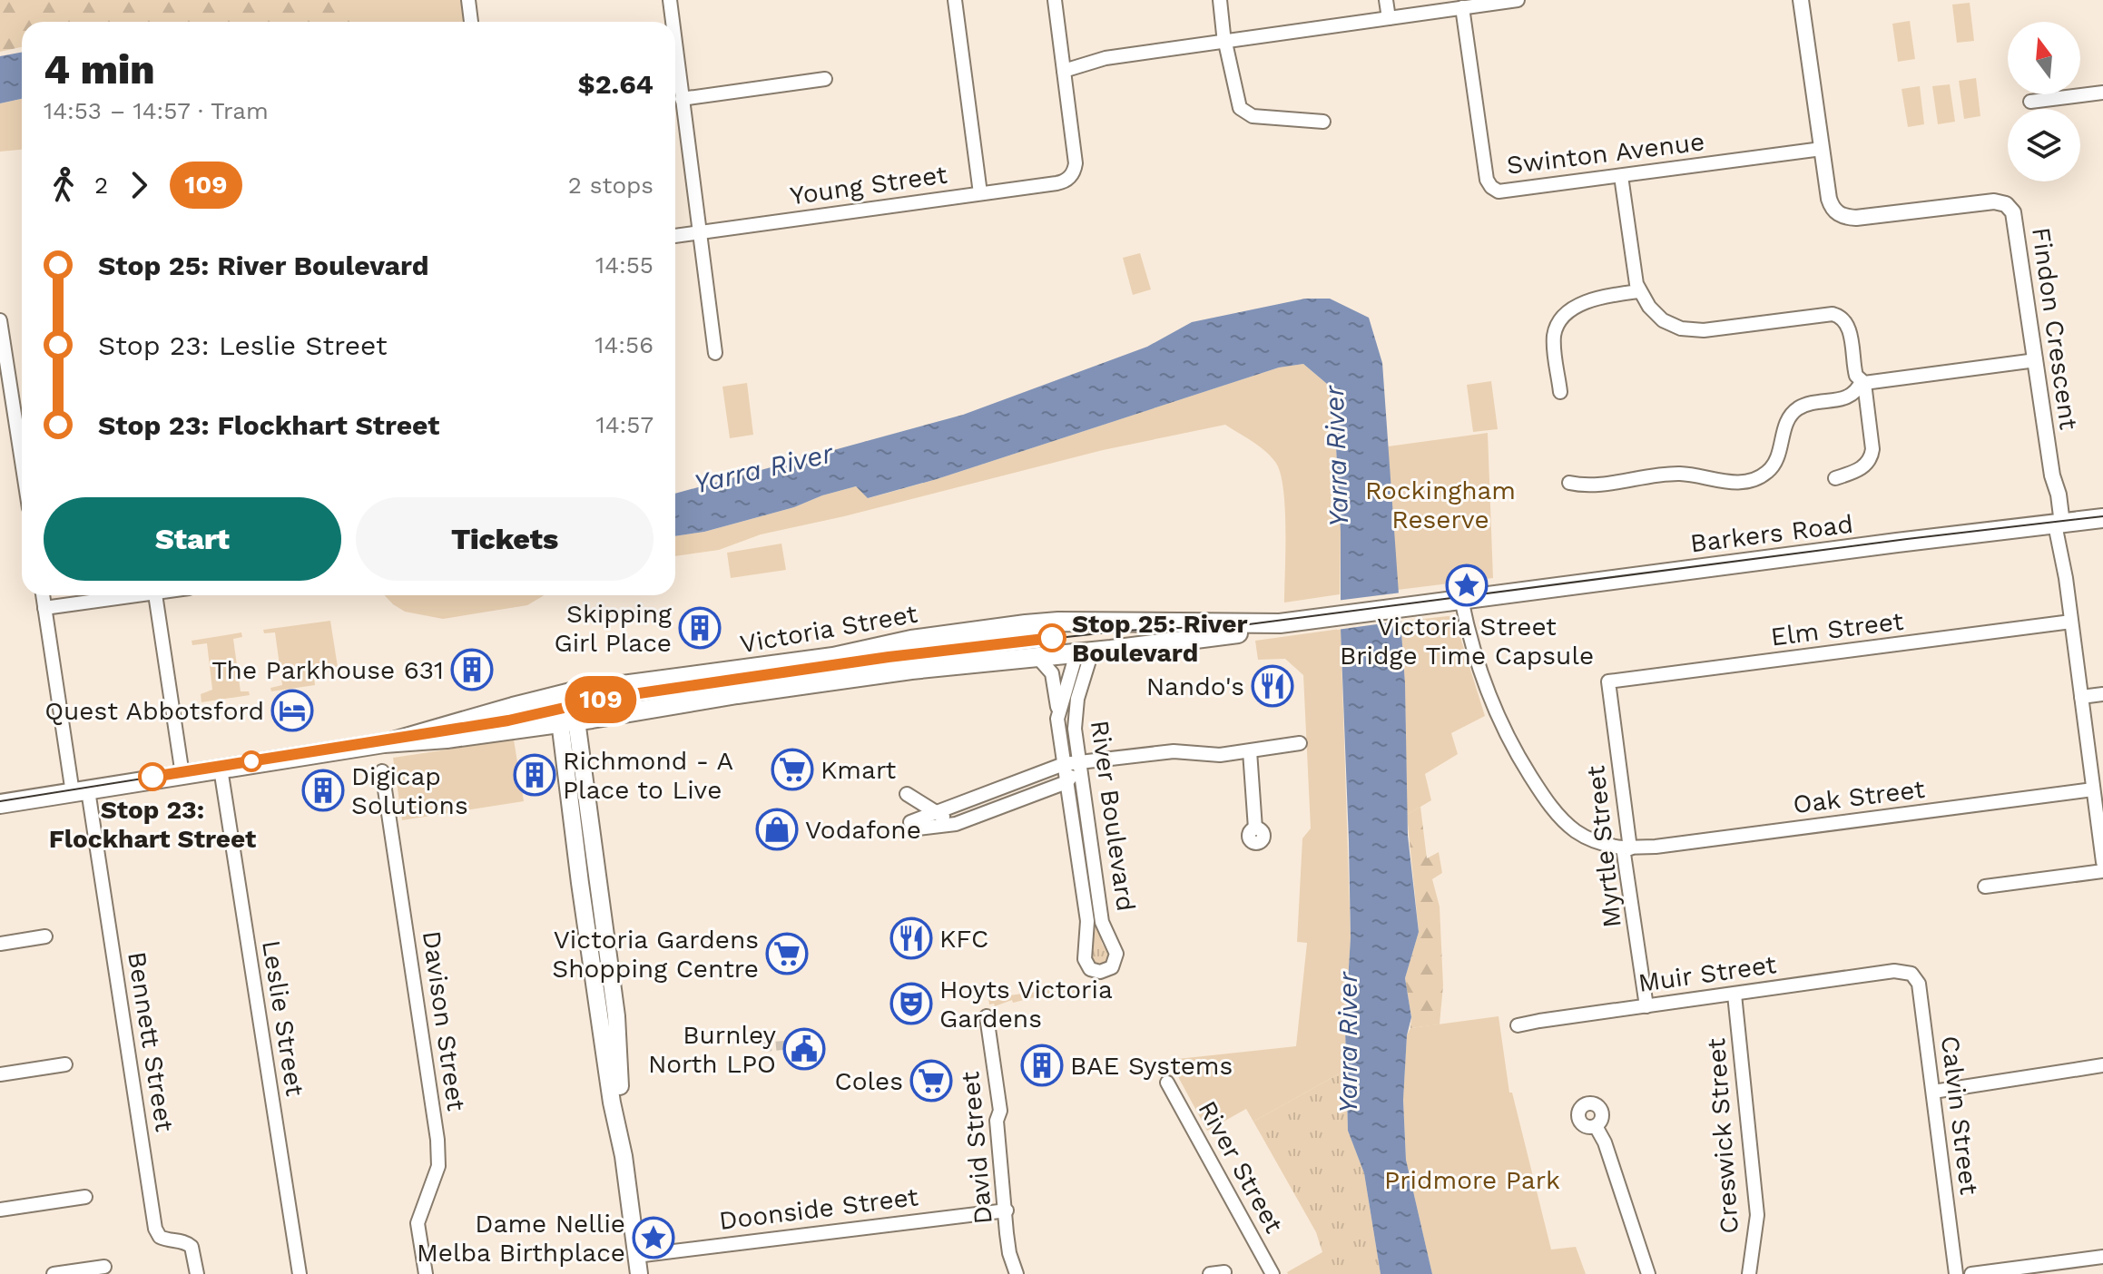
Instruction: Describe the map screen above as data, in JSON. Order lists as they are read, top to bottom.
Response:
{
  "streets": {
    "main road": ["Barkers Road", "Victoria Street"],
    "street": [
      "Swinton Avenue",
      "Young Street",
      "Findon Crescent",
      "Elm Street",
      "Oak Street",
      "River Boulevard",
      "Myrtle Street",
      "Muir Street",
      "Leslie Street",
      "Davison Street",
      "Bennett Street",
      "Calvin Street",
      "Creswick Street",
      "David Street",
      "River Street",
      "Doonside Street"
    ]
  },
  "crossings": [
    ["Swinton Avenue", "Findon Crescent"],
    ["Findon Crescent", "Barkers Road"],
    ["Barkers Road", "Victoria Street"],
    ["Victoria Street", "River Boulevard"],
    ["Victoria Street", "Leslie Street"],
    ["Victoria Street", "Bennett Street"],
    ["Elm Street", "Myrtle Street"],
    ["Oak Street", "Myrtle Street"],
    ["Myrtle Street", "Muir Street"],
    ["Muir Street", "Calvin Street"],
    ["Muir Street", "Creswick Street"],
    ["David Street", "Doonside Street"]
  ],
  "water": ["Yarra River"],
  "parks": ["Rockingham Reserve", "Pridmore Park"],
  "places": {
    "place": ["Victoria Street Bridge Time Capsule", "Dame Nellie Melba Birthplace"],
    "building": [
      "Skipping Girl Place",
      "The Parkhouse 631",
      "Richmond - A Place to Live",
      "Digicap Solutions",
      "BAE Systems"
    ],
    "other": ["Stop 25: River Boulevard", "Stop 23: Flockhart Street"],
    "restaurant": ["Nando's", "KFC"],
    "hotel": ["Quest Abbotsford"],
    "supermarket": ["Kmart", "Victoria Gardens Shopping Centre", "Coles"],
    "shop": ["Vodafone"],
    "theatre": ["Hoyts Victoria Gardens"],
    "public building": ["Burnley North LPO"]
  },
  "lines": ["tram line 109"],
  "north": "top",
  "page": {
    "on_map": "109",
    "heading": ["4 min", "14:53 – 14:57 · Tram", "$2.64"],
    "legs": ["2", "109", "2 stops"],
    "list": [
      {
        "name": "Stop 25: River Boulevard",
        "value": "14:55"
      },
      {
        "name": "Stop 23: Leslie Street",
        "value": "14:56"
      },
      {
        "name": "Stop 23: Flockhart Street",
        "value": "14:57"
      }
    ],
    "buttons": ["Start", "Tickets"]
  }
}
